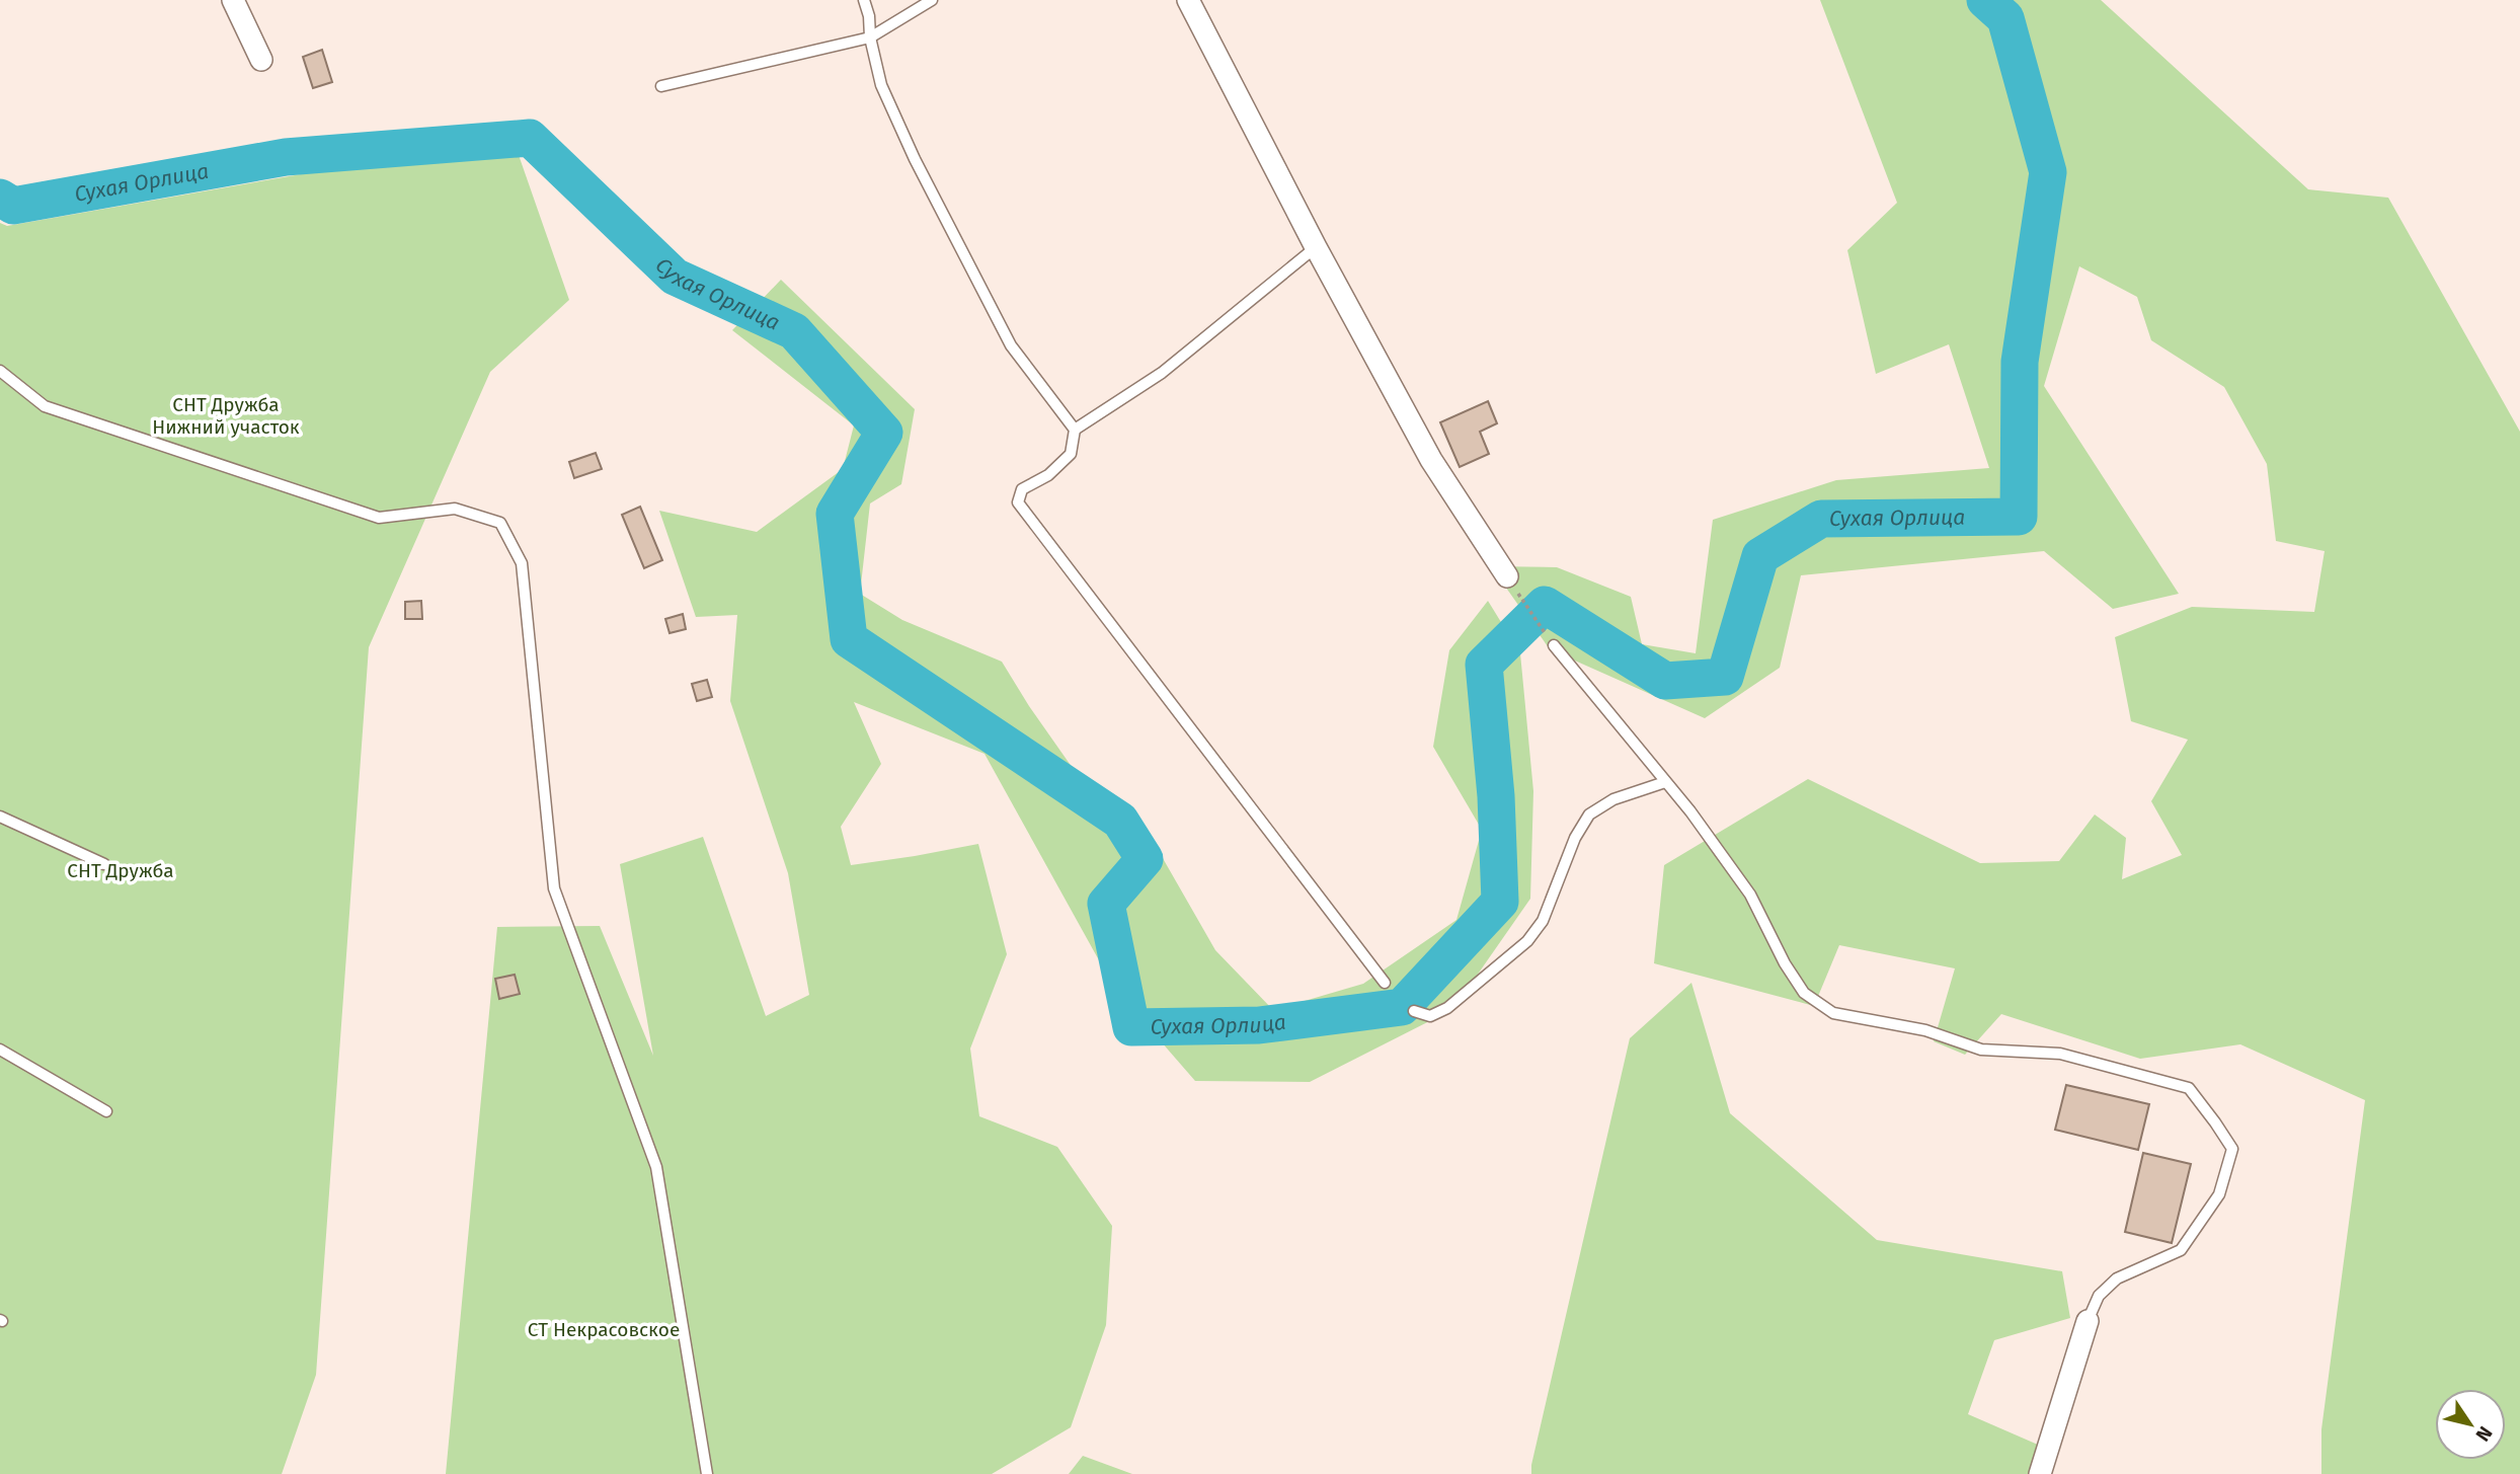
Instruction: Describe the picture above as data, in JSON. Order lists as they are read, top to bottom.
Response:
{
  "water": ["Сухая Орлица"],
  "parks": ["СНТ Дружба Нижний участок", "СНТ Дружба", "СТ Некрасовское"],
  "north": "bottom right"
}
